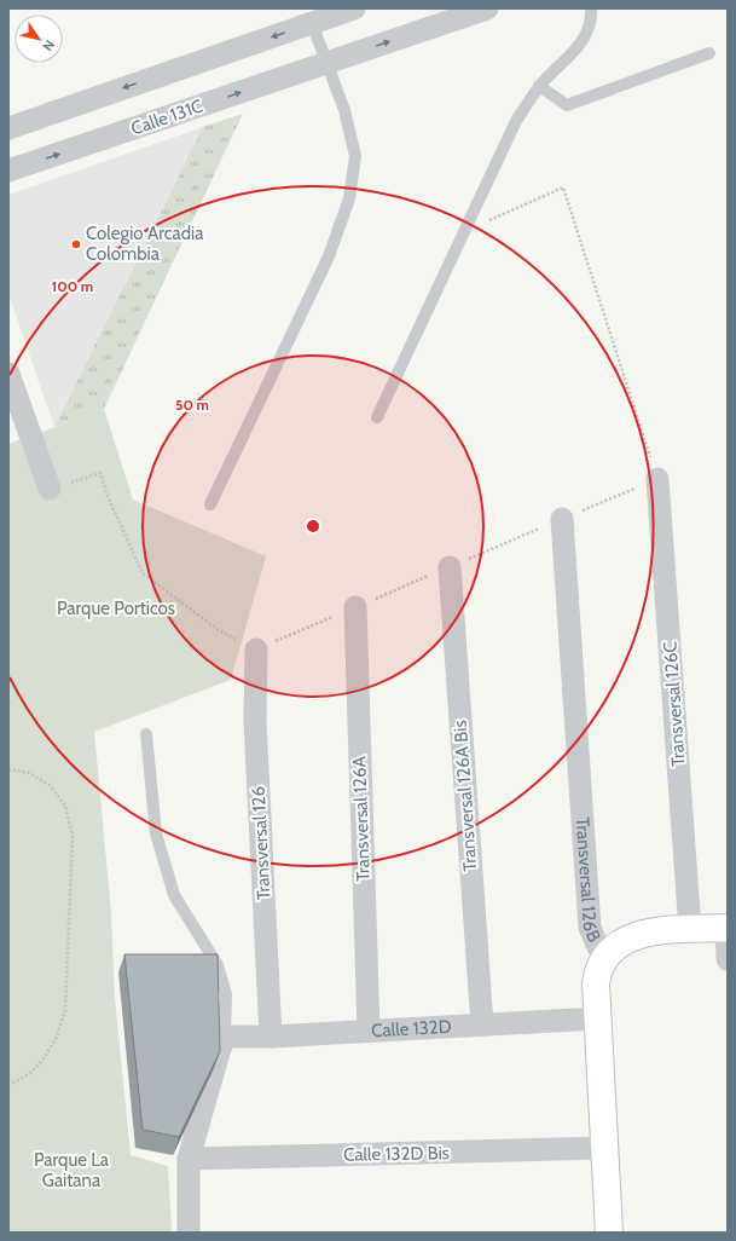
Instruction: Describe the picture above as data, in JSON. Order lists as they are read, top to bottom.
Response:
{
  "streets": {
    "main road": ["Transversal 126B"],
    "street": [
      "Calle 131C",
      "Transversal 126C",
      "Transversal 126A Bis",
      "Transversal 126A",
      "Transversal 126",
      "Calle 132D",
      "Calle 132D Bis"
    ]
  },
  "crossings": [
    ["Transversal 126A Bis", "Calle 132D"],
    ["Transversal 126A", "Calle 132D"],
    ["Transversal 126", "Calle 132D"],
    ["Transversal 126B", "Calle 132D"],
    ["Transversal 126B", "Calle 132D Bis"]
  ],
  "parks": ["Parque Porticos", "Parque La Gaitana"],
  "places": ["Colegio Arcadia Colombia"],
  "north": "bottom right",
  "rings": ["100 m", "50 m"]
}
